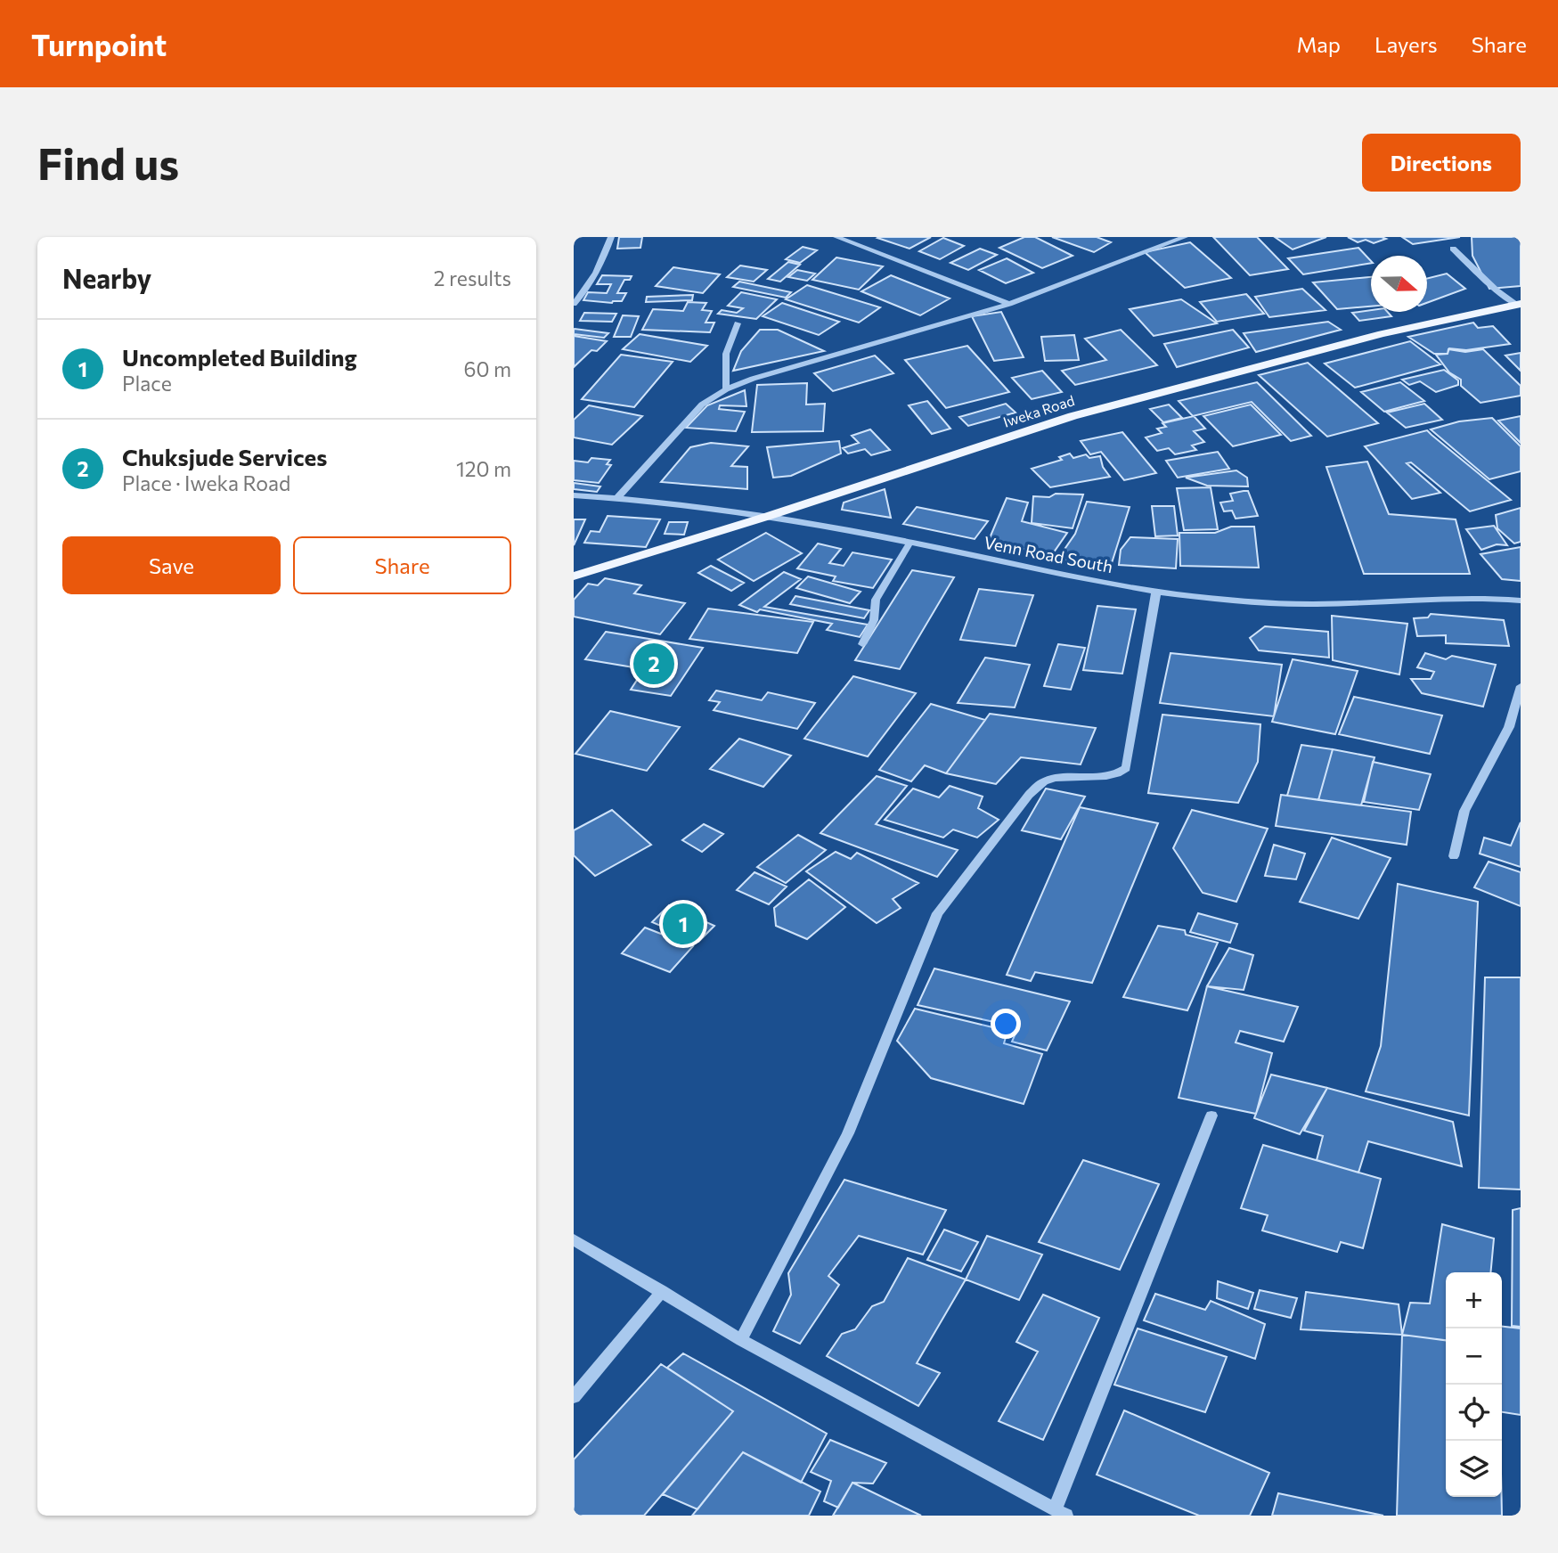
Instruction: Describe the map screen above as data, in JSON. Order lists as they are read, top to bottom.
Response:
{
  "streets": {
    "main road": ["Iweka Road"],
    "street": ["Venn Road South"]
  },
  "crossings": [
    ["Iweka Road", "Venn Road South"]
  ],
  "north": "right",
  "page": {
    "header": "Turnpoint",
    "nav": ["Map", "Layers", "Share"],
    "buttons": [
      "Directions",
      ["Save", "Share"]
    ],
    "title": "Find us",
    "heading": ["Nearby", "2 results"],
    "list": [
      {
        "mark": "1",
        "name": "Uncompleted Building",
        "note": "Place",
        "value": "60 m"
      },
      {
        "mark": "2",
        "name": "Chuksjude Services",
        "note": "Place · Iweka Road",
        "value": "120 m"
      }
    ],
    "pins": ["2", "1"],
    "map_buttons": ["+", "−"]
  }
}
